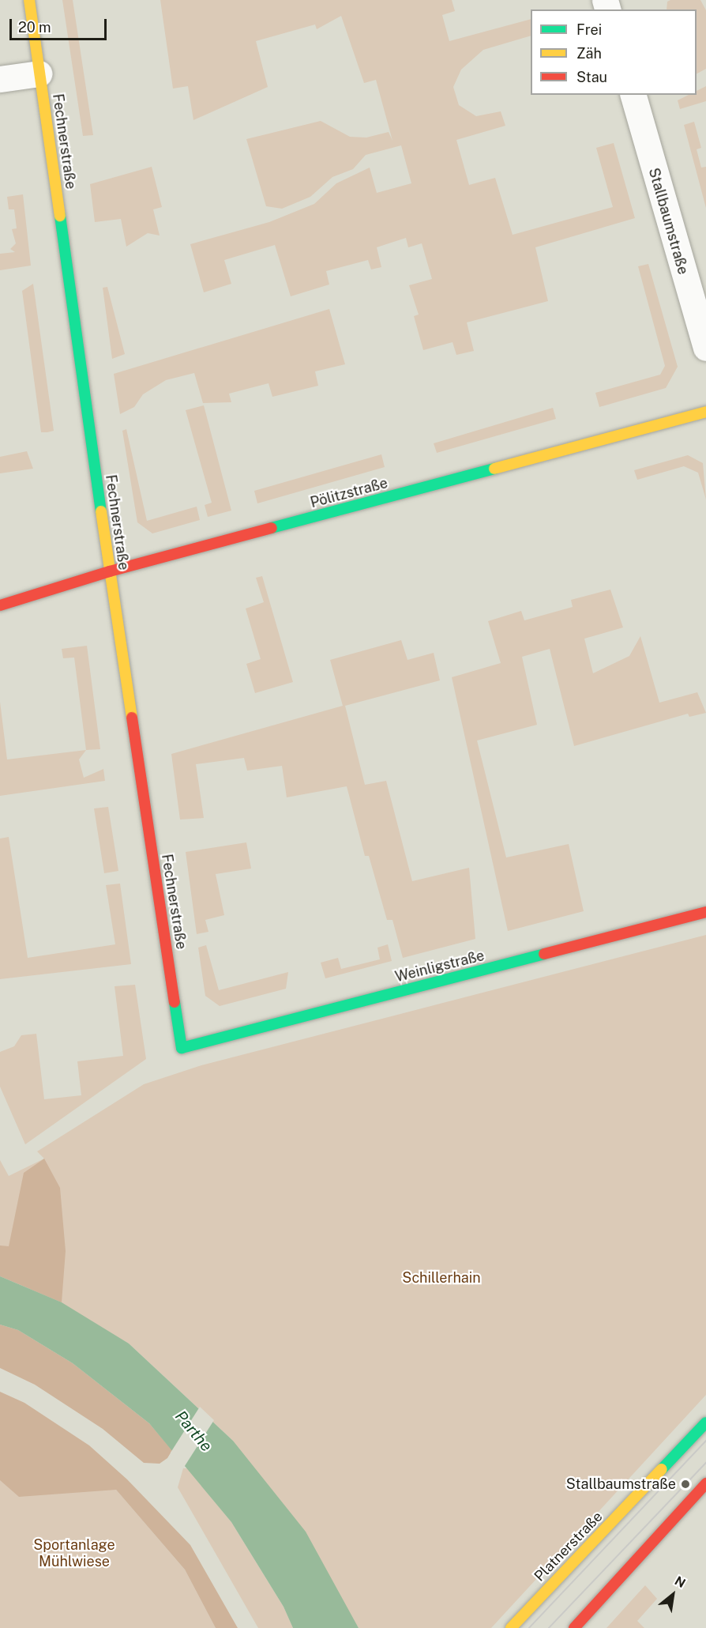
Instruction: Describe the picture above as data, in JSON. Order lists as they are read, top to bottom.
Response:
{
  "streets": {
    "street": [
      "Fechnerstraße",
      "Stallbaumstraße",
      "Pölitzstraße",
      "Weinligstraße",
      "Platnerstraße"
    ]
  },
  "crossings": [
    ["Fechnerstraße", "Pölitzstraße"],
    ["Fechnerstraße", "Weinligstraße"]
  ],
  "water": ["Parthe"],
  "parks": ["Schillerhain", "Sportanlage Mühlwiese"],
  "places": ["Stallbaumstraße"],
  "legend": ["Frei", "Zäh", "Stau"],
  "scale_bar": "20 m",
  "north": "top right"
}
